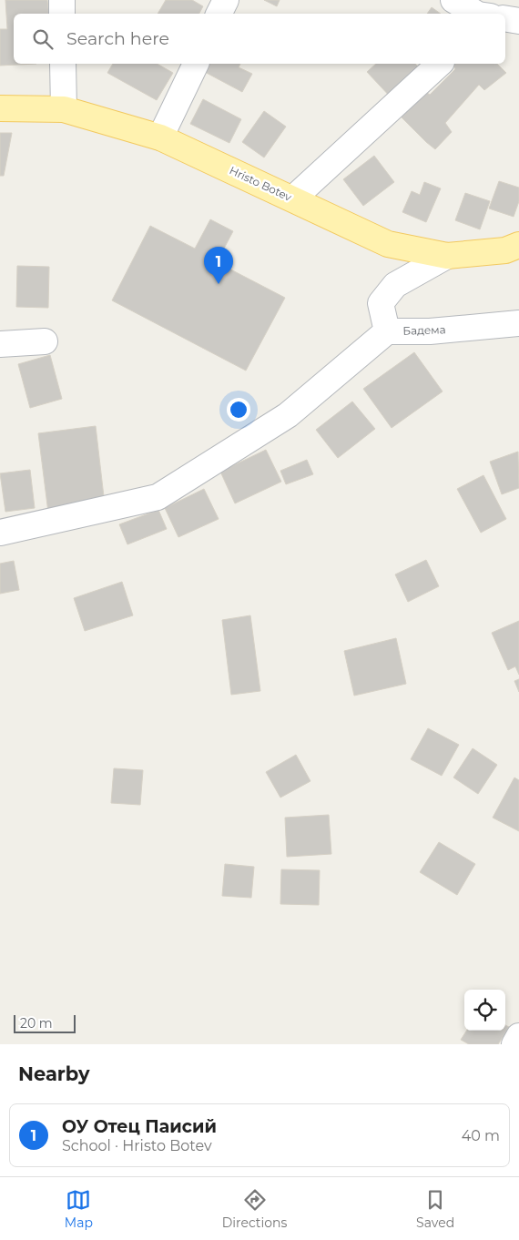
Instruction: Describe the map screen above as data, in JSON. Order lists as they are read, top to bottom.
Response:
{
  "streets": {
    "main road": ["Hristo Botev"],
    "street": ["Бадема"]
  },
  "crossings": [
    ["Hristo Botev", "Бадема"]
  ],
  "scale_bar": "20 m",
  "page": {
    "search": "Search here",
    "pins": "1",
    "scale": "20 m",
    "heading": "Nearby",
    "list": [
      {
        "mark": "1",
        "name": "ОУ Отец Паисий",
        "note": "School · Hristo Botev",
        "value": "40 m"
      }
    ],
    "nav": ["Map", "Directions", "Saved"]
  }
}
